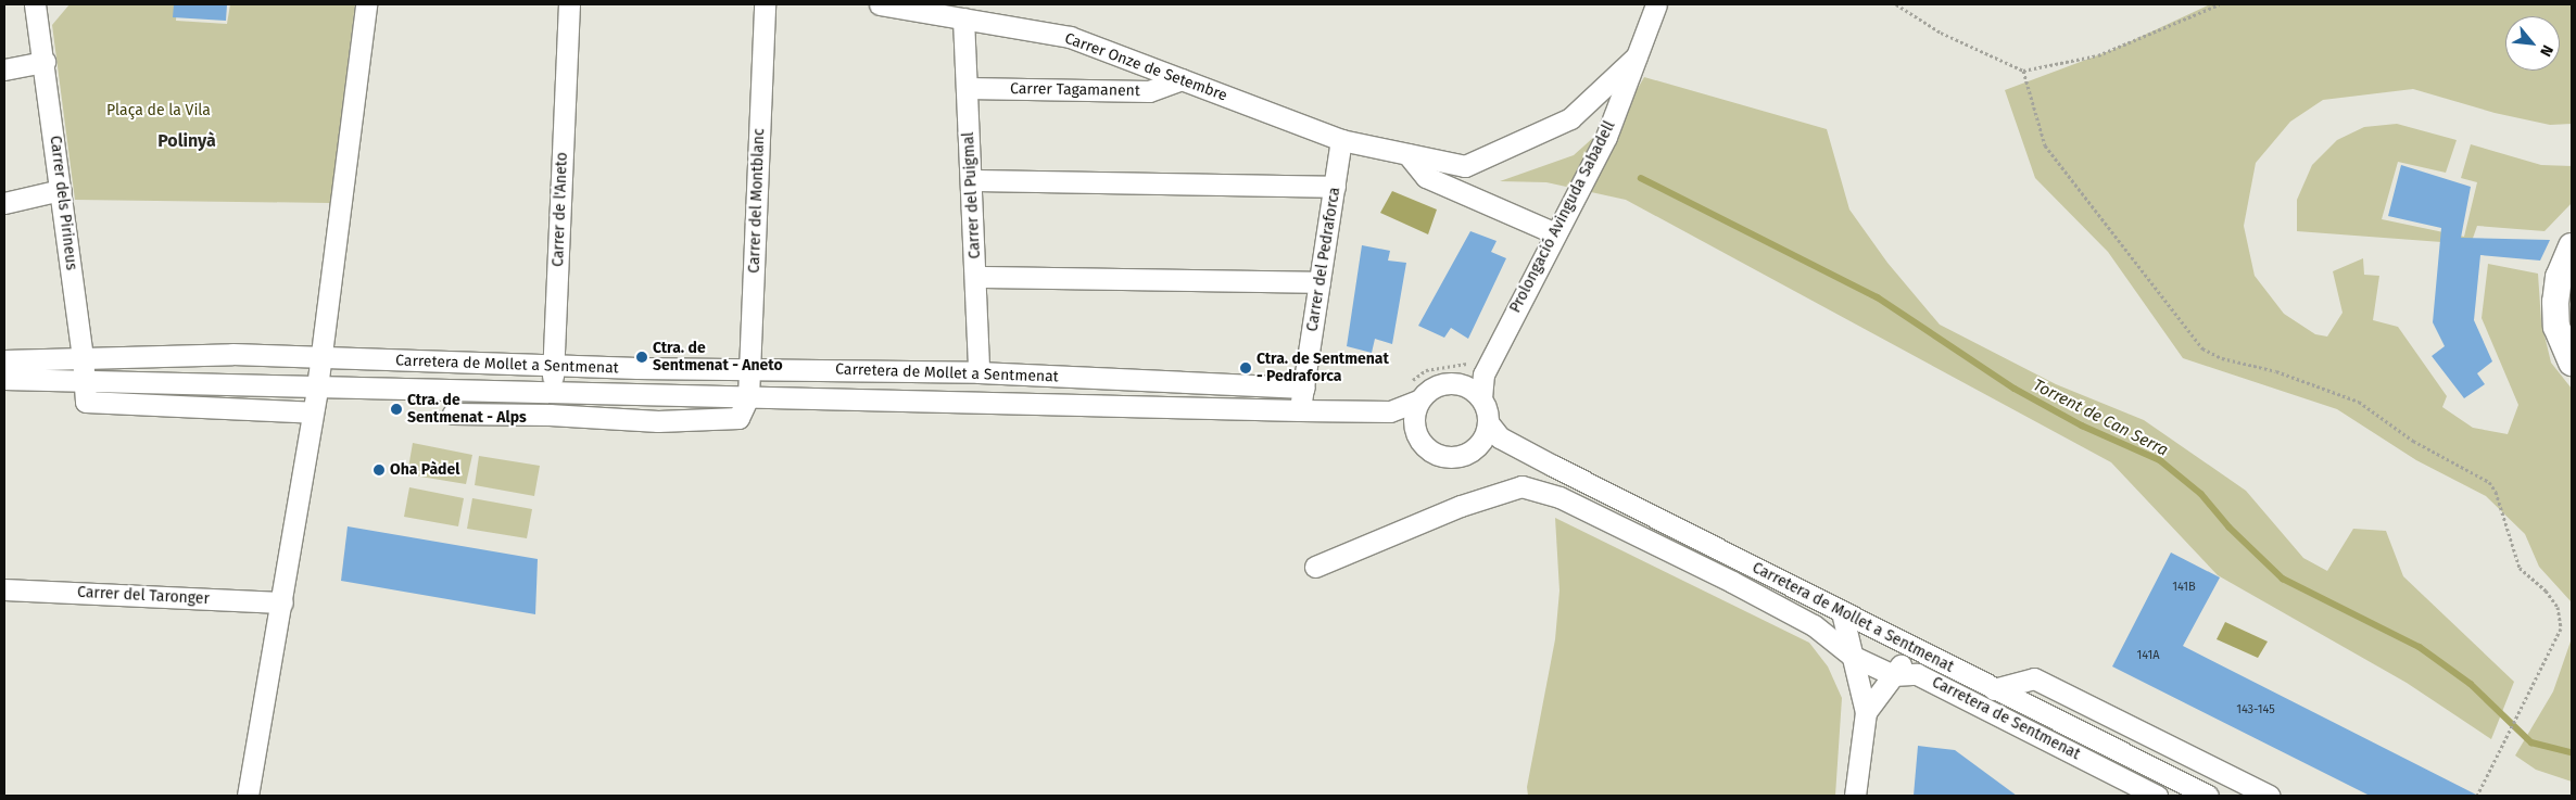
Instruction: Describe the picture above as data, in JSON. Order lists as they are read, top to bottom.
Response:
{
  "streets": {
    "street": [
      "Carrer Onze de Setembre",
      "Carrer Tagamanent",
      "Carrer del Puigmal",
      "Carrer del Montblanc",
      "Carrer dels Pirineus",
      "Carrer de l'Aneto",
      "Prolongació Avinguda Sabadell",
      "Carrer del Pedraforca",
      "Carretera de Mollet a Sentmenat",
      "Carrer del Taronger",
      "Carretera de Sentmenat"
    ]
  },
  "crossings": [
    ["Carrer Onze de Setembre", "Carrer Tagamanent"],
    ["Carrer Onze de Setembre", "Carrer del Puigmal"],
    ["Carrer Onze de Setembre", "Prolongació Avinguda Sabadell"],
    ["Carrer Onze de Setembre", "Carrer del Pedraforca"],
    ["Carrer Tagamanent", "Carrer del Puigmal"],
    ["Carrer del Puigmal", "Carretera de Mollet a Sentmenat"],
    ["Carrer del Montblanc", "Carretera de Mollet a Sentmenat"],
    ["Carrer dels Pirineus", "Carretera de Mollet a Sentmenat"],
    ["Carrer de l'Aneto", "Carretera de Mollet a Sentmenat"],
    ["Carrer del Pedraforca", "Carretera de Mollet a Sentmenat"],
    ["Carretera de Mollet a Sentmenat", "Carretera de Sentmenat"]
  ],
  "districts": ["Polinyà"],
  "water": ["Torrent de Can Serra"],
  "parks": ["Plaça de la Vila"],
  "places": [
    "Ctra. de Sentmenat - Aneto",
    "Ctra. de Sentmenat - Pedraforca",
    "Ctra. de Sentmenat - Alps",
    "Oha Pàdel"
  ],
  "house_numbers": ["141B", "141A", "143-145"],
  "north": "bottom right"
}
